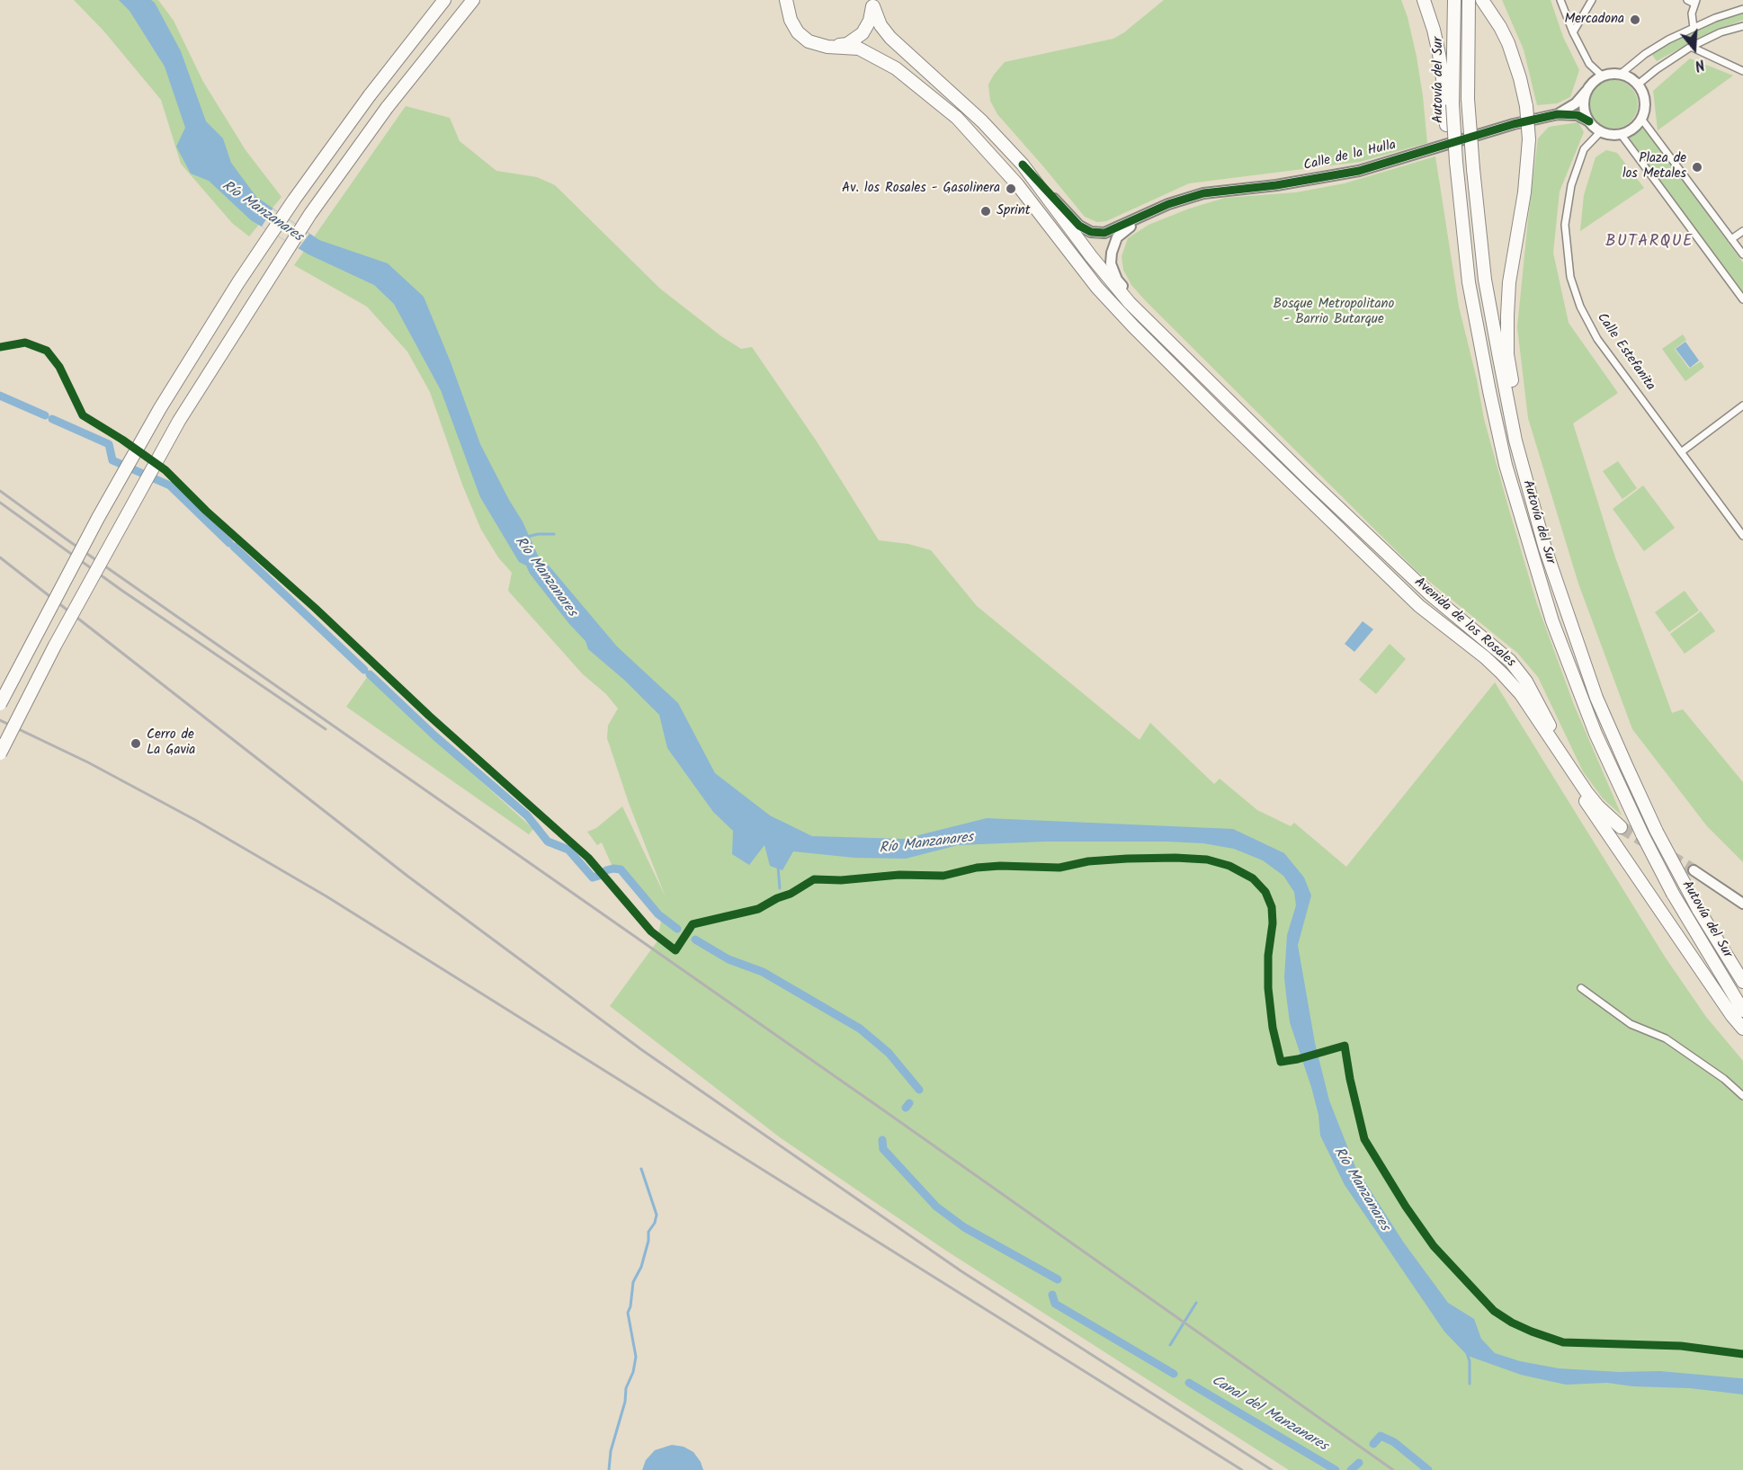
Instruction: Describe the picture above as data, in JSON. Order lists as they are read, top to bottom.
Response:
{
  "streets": {
    "highway": ["Autovía del Sur", "Avenida de los Rosales"],
    "street": ["Calle de la Hulla", "Calle Estefanita"]
  },
  "districts": ["BUTARQUE"],
  "water": ["Río Manzanares", "Canal del Manzanares"],
  "parks": ["Bosque Metropolitano - Barrio Butarque"],
  "places": [
    "Mercadona",
    "Plaza de los Metales",
    "Av. los Rosales - Gasolinera",
    "Sprint",
    "Cerro de La Gavia"
  ],
  "north": "bottom"
}
